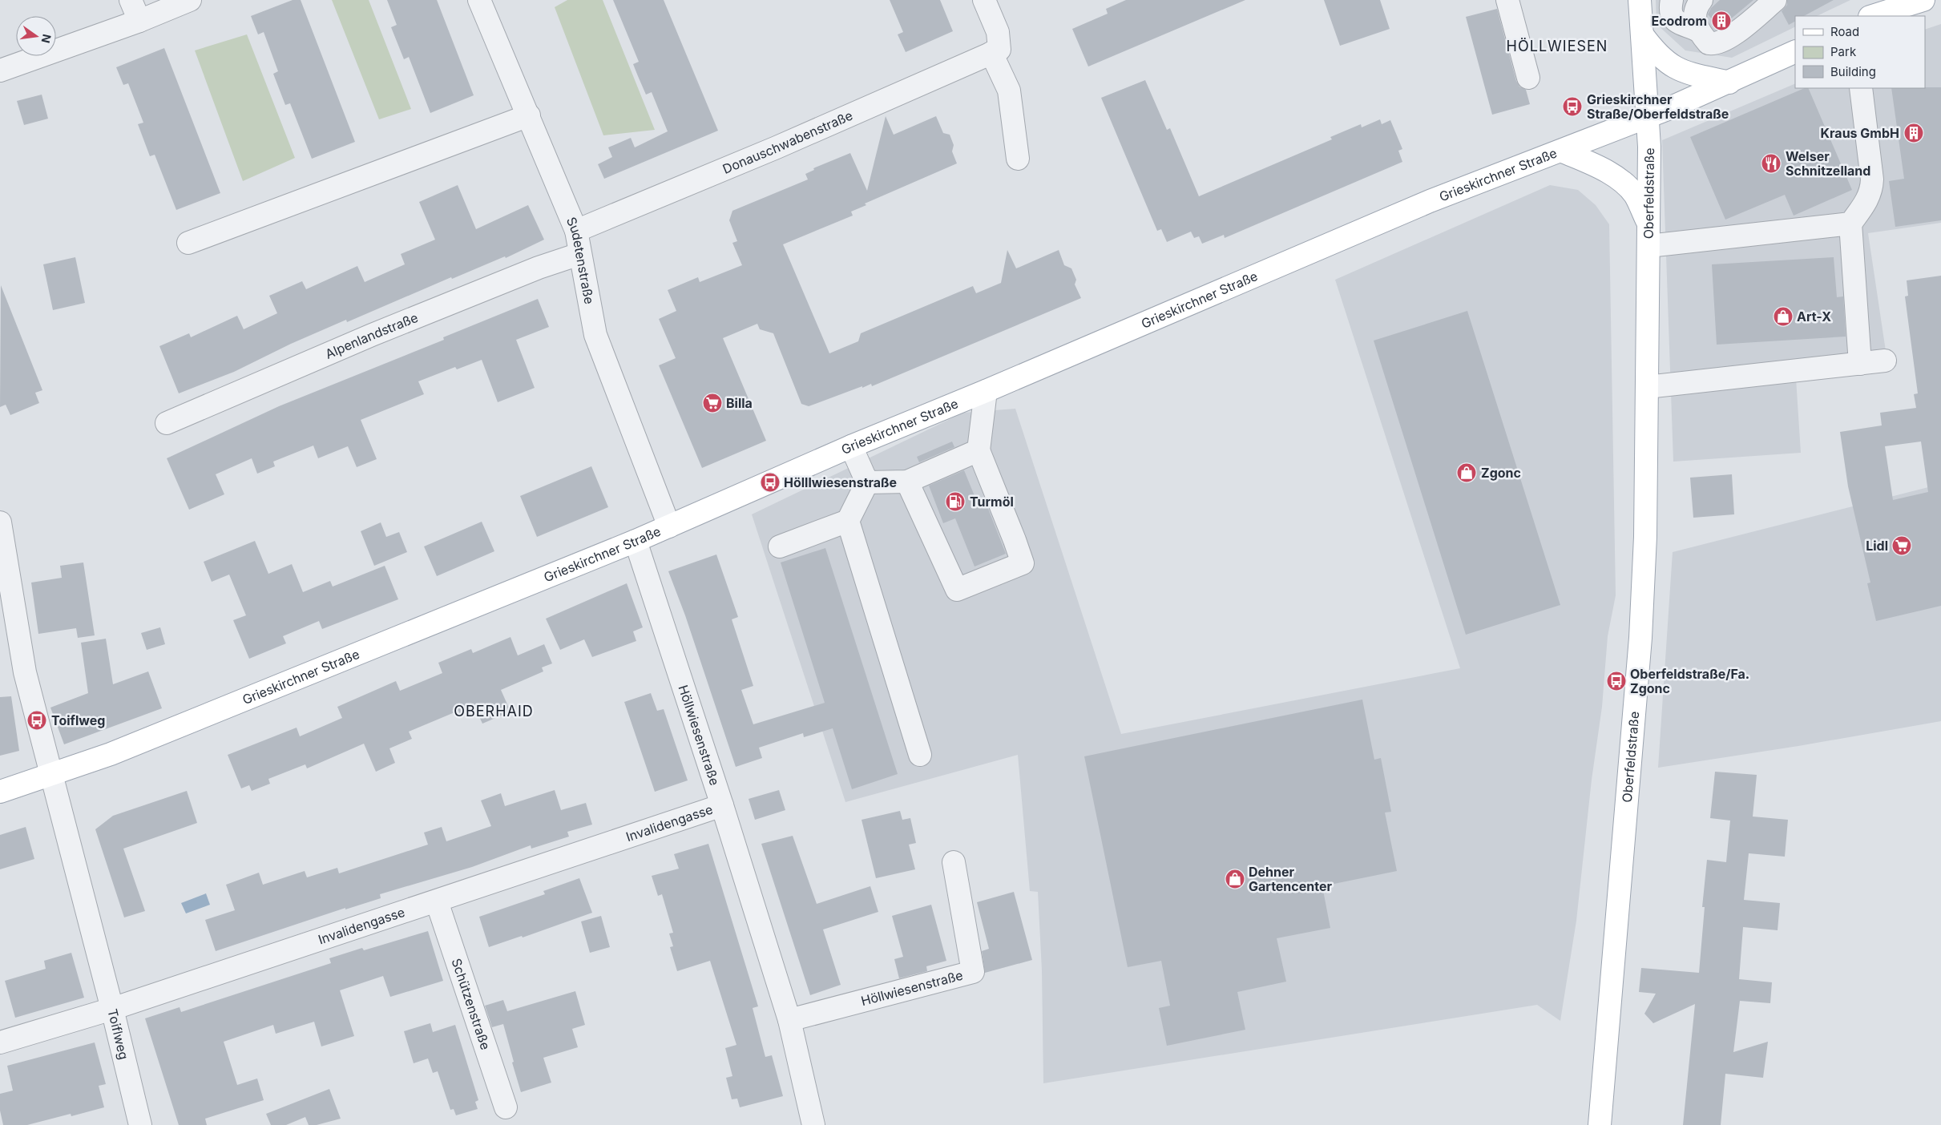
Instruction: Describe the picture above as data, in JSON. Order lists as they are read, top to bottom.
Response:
{
  "streets": {
    "main road": ["Grieskirchner Straße", "Oberfeldstraße"],
    "street": [
      "Donauschwabenstraße",
      "Sudetenstraße",
      "Alpenlandstraße",
      "Höllwiesenstraße",
      "Invalidengasse",
      "Schützenstraße",
      "Toiflweg"
    ]
  },
  "crossings": [
    ["Donauschwabenstraße", "Sudetenstraße"],
    ["Grieskirchner Straße", "Oberfeldstraße"],
    ["Grieskirchner Straße", "Sudetenstraße"],
    ["Grieskirchner Straße", "Höllwiesenstraße"],
    ["Grieskirchner Straße", "Toiflweg"],
    ["Sudetenstraße", "Alpenlandstraße"],
    ["Höllwiesenstraße", "Invalidengasse"],
    ["Invalidengasse", "Schützenstraße"],
    ["Invalidengasse", "Toiflweg"]
  ],
  "districts": ["HÖLLWIESEN", "OBERHAID"],
  "places": {
    "building": ["Ecodrom", "Kraus GmbH"],
    "bus stop": [
      "Grieskirchner Straße/Oberfeldstraße",
      "Hölllwiesenstraße",
      "Oberfeldstraße/Fa. Zgonc",
      "Toiflweg"
    ],
    "restaurant": ["Welser Schnitzelland"],
    "shop": ["Art-X", "Zgonc", "Dehner Gartencenter"],
    "supermarket": ["Billa", "Lidl"],
    "fuel station": ["Turmöl"]
  },
  "legend": ["Road", "Park", "Building"],
  "north": "right"
}
